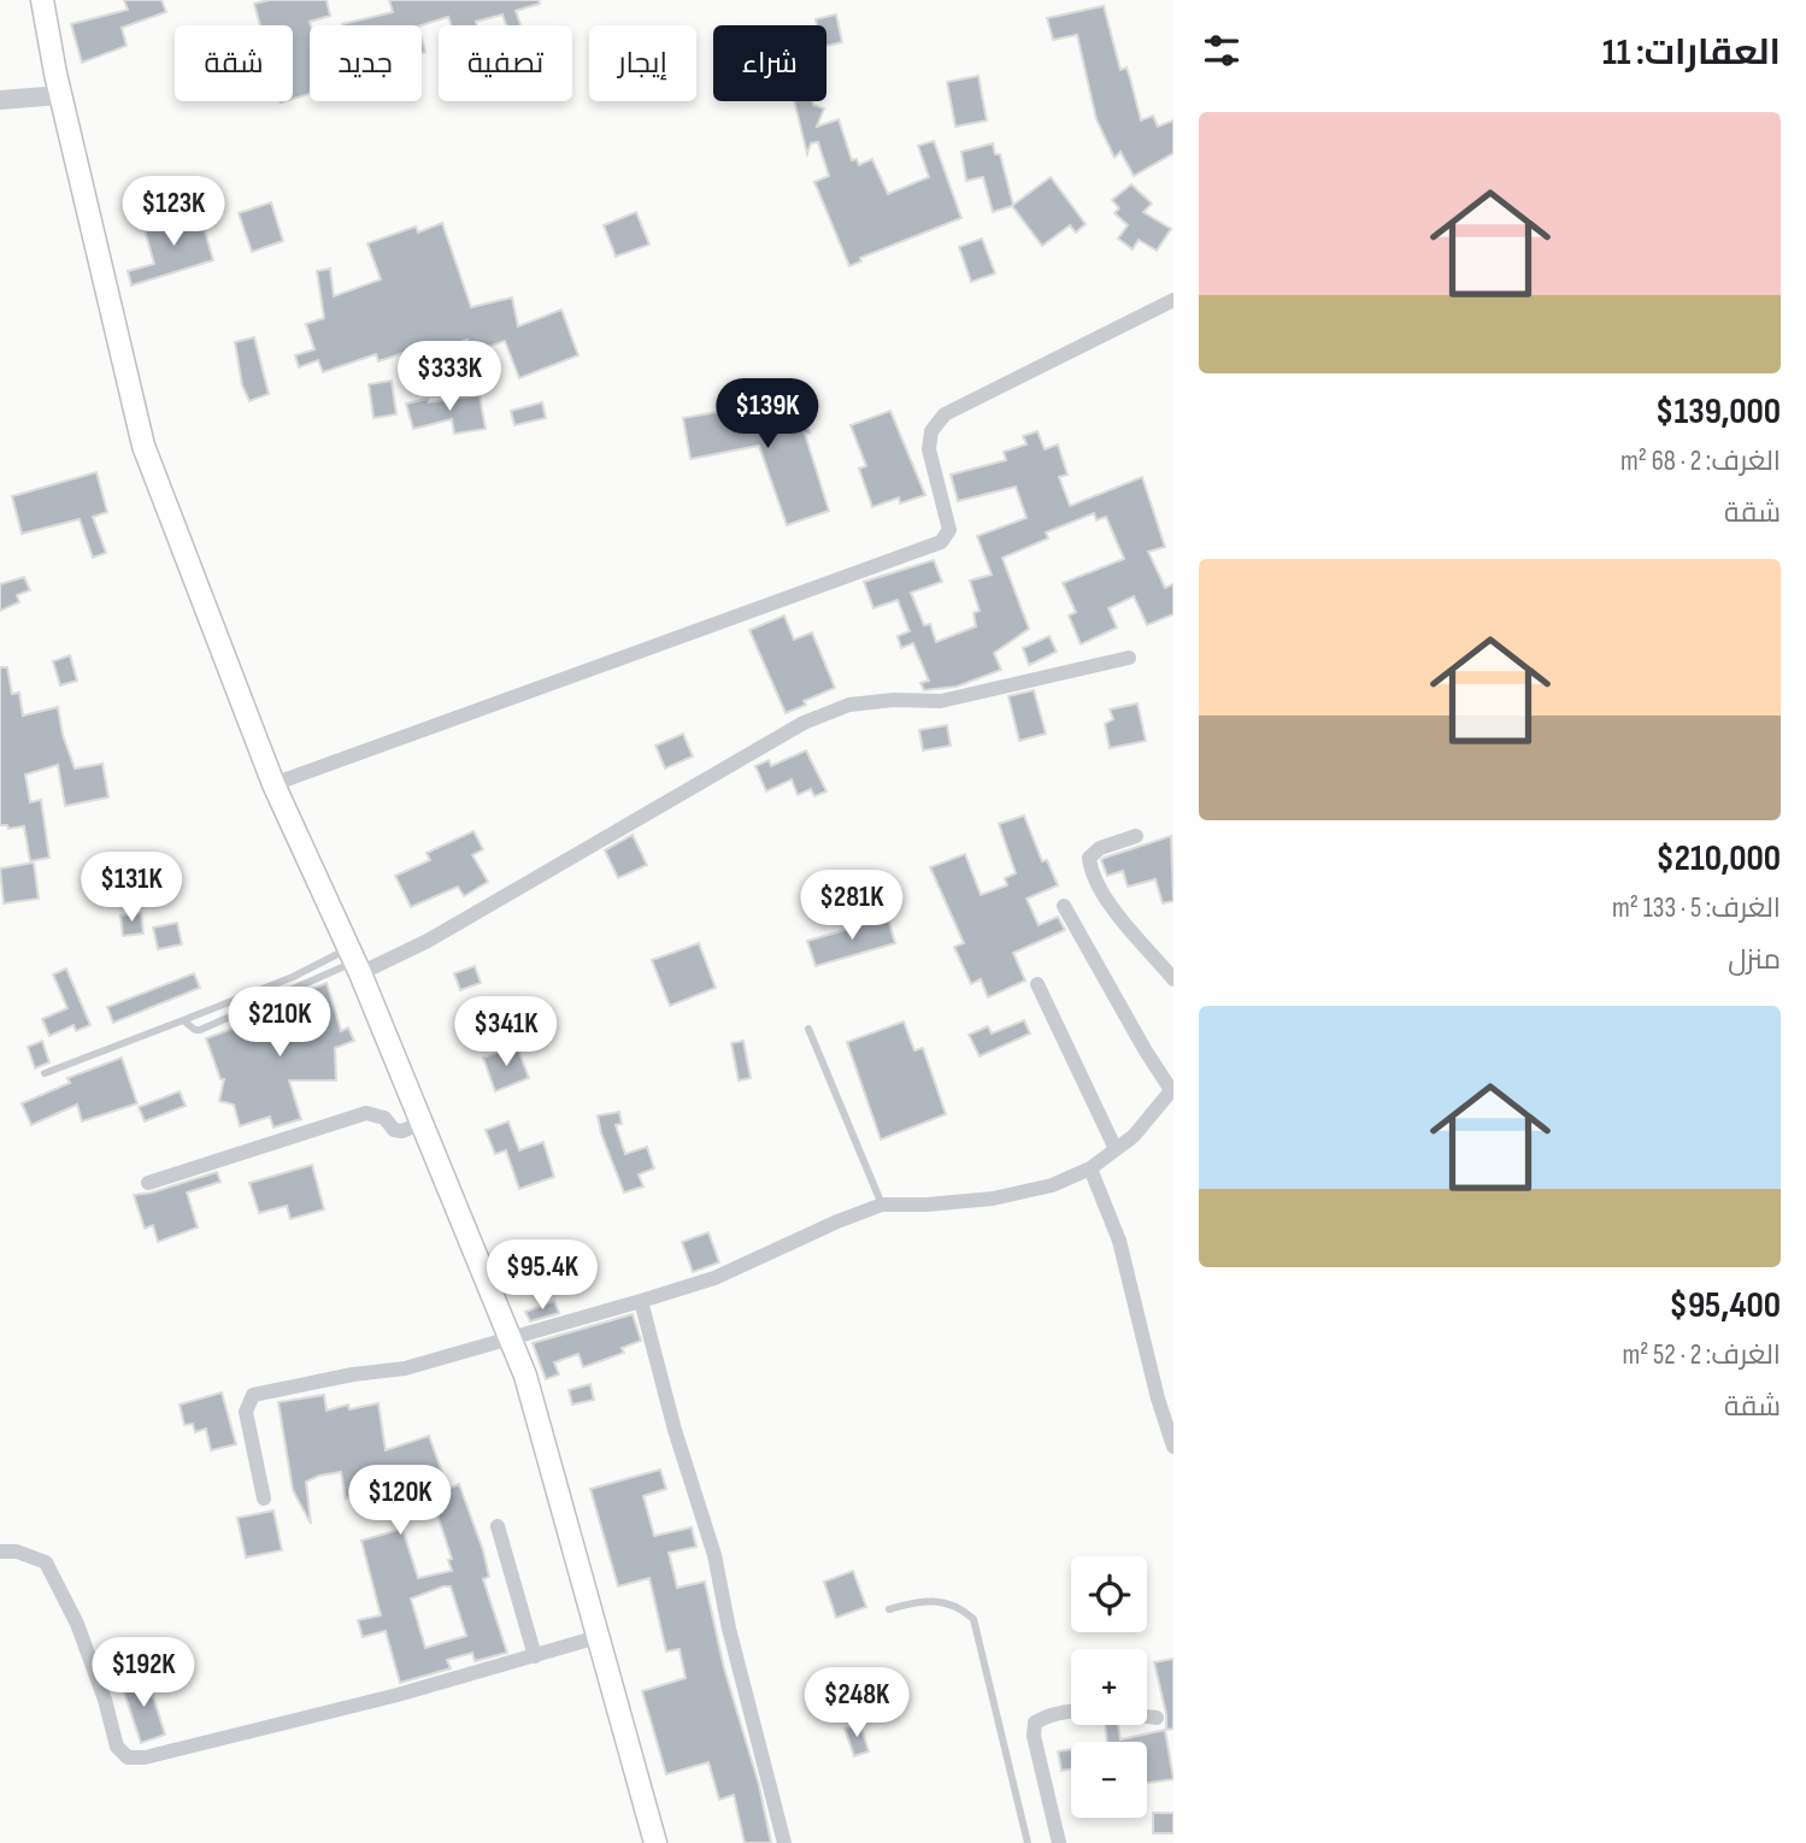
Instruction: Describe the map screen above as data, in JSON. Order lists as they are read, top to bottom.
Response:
{
  "page": {
    "heading": "العقارات: 11",
    "chip": [
      "شراء",
      "إيجار",
      "تصفية",
      "جديد",
      "شقة"
    ],
    "list": [
      {
        "name": "$139,000",
        "note": "الغرف: 2 · 68 m² · شقة"
      },
      {
        "name": "$210,000",
        "note": "الغرف: 5 · 133 m² · منزل"
      },
      {
        "name": "$95,400",
        "note": "الغرف: 2 · 52 m² · شقة"
      }
    ],
    "price": [
      "$123K",
      "$333K",
      "$139K",
      "$131K",
      "$281K",
      "$210K",
      "$341K",
      "$95.4K",
      "$120K",
      "$192K",
      "$248K"
    ],
    "map_buttons": ["+", "−"]
  }
}
